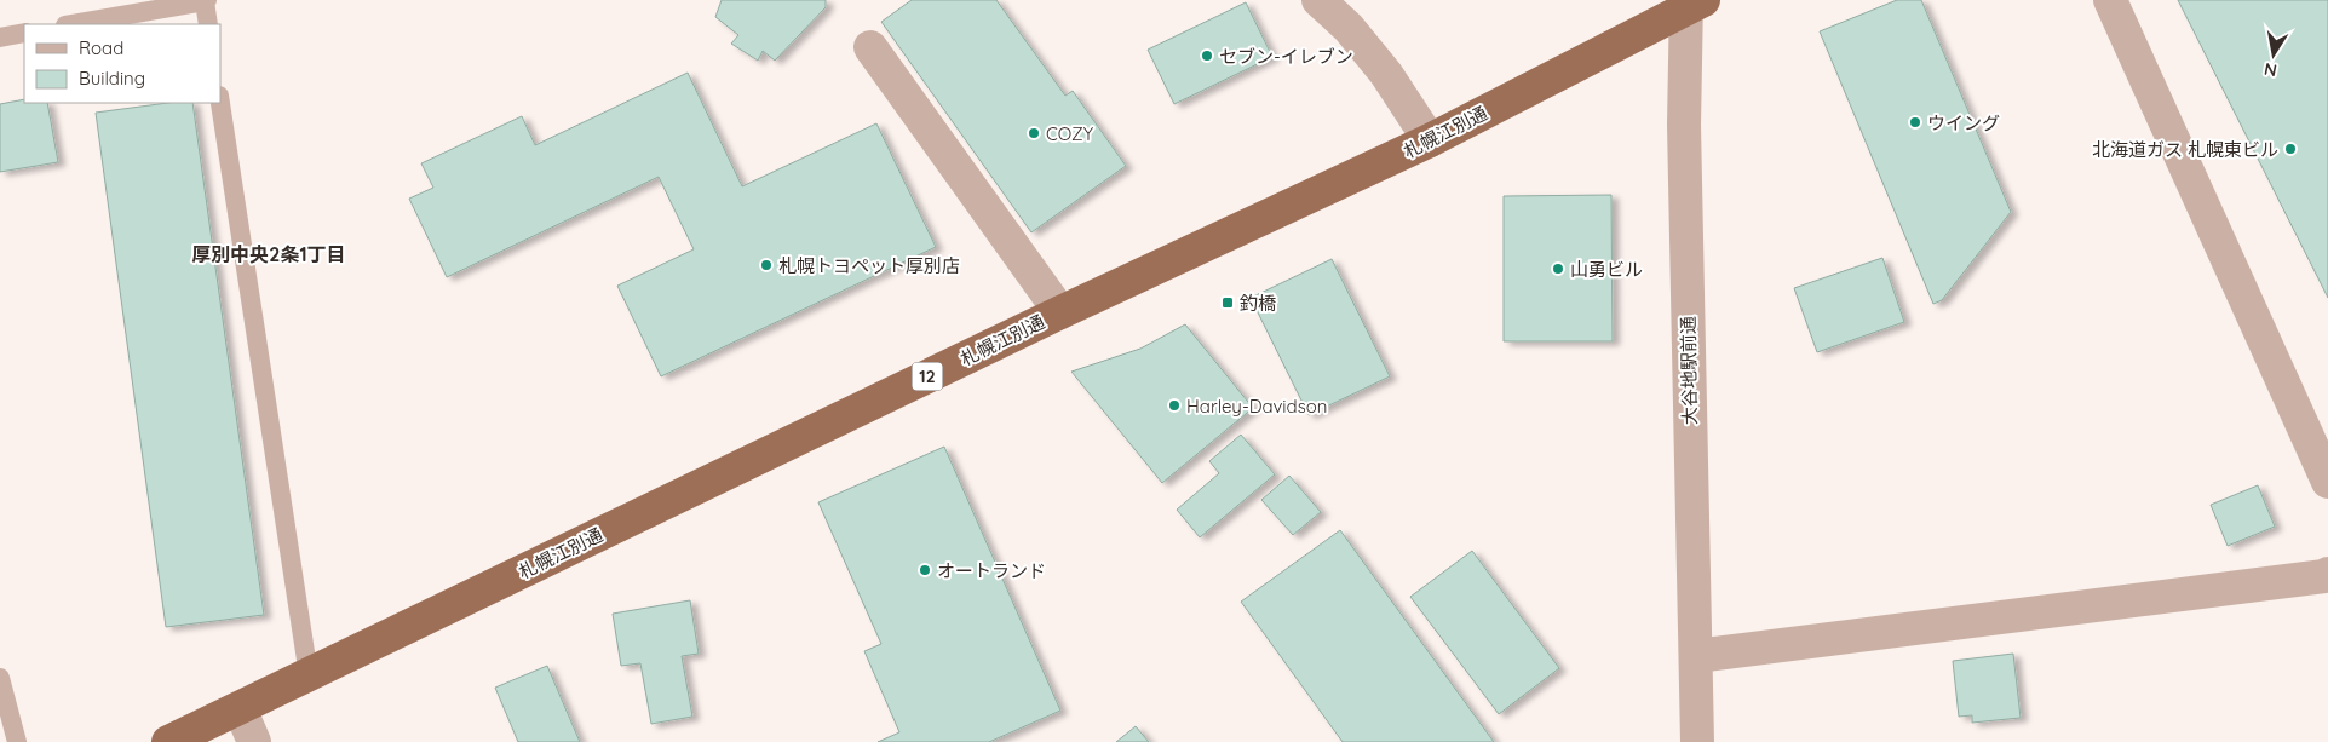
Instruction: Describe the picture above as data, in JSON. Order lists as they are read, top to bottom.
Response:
{
  "streets": {
    "highway": ["札幌江別通", "12"],
    "street": ["大谷地駅前通"]
  },
  "crossings": [
    ["札幌江別通", "大谷地駅前通"]
  ],
  "districts": ["厚別中央2条1丁目"],
  "places": {
    "other": [
      "セブン-イレブン",
      "ウイング",
      "COZY",
      "北海道ガス 札幌東ビル",
      "札幌トヨペット厚別店",
      "山勇ビル",
      "Harley-Davidson",
      "オートランド"
    ],
    "transit": ["釣橋"]
  },
  "legend": ["Road", "Building"],
  "north": "bottom"
}
